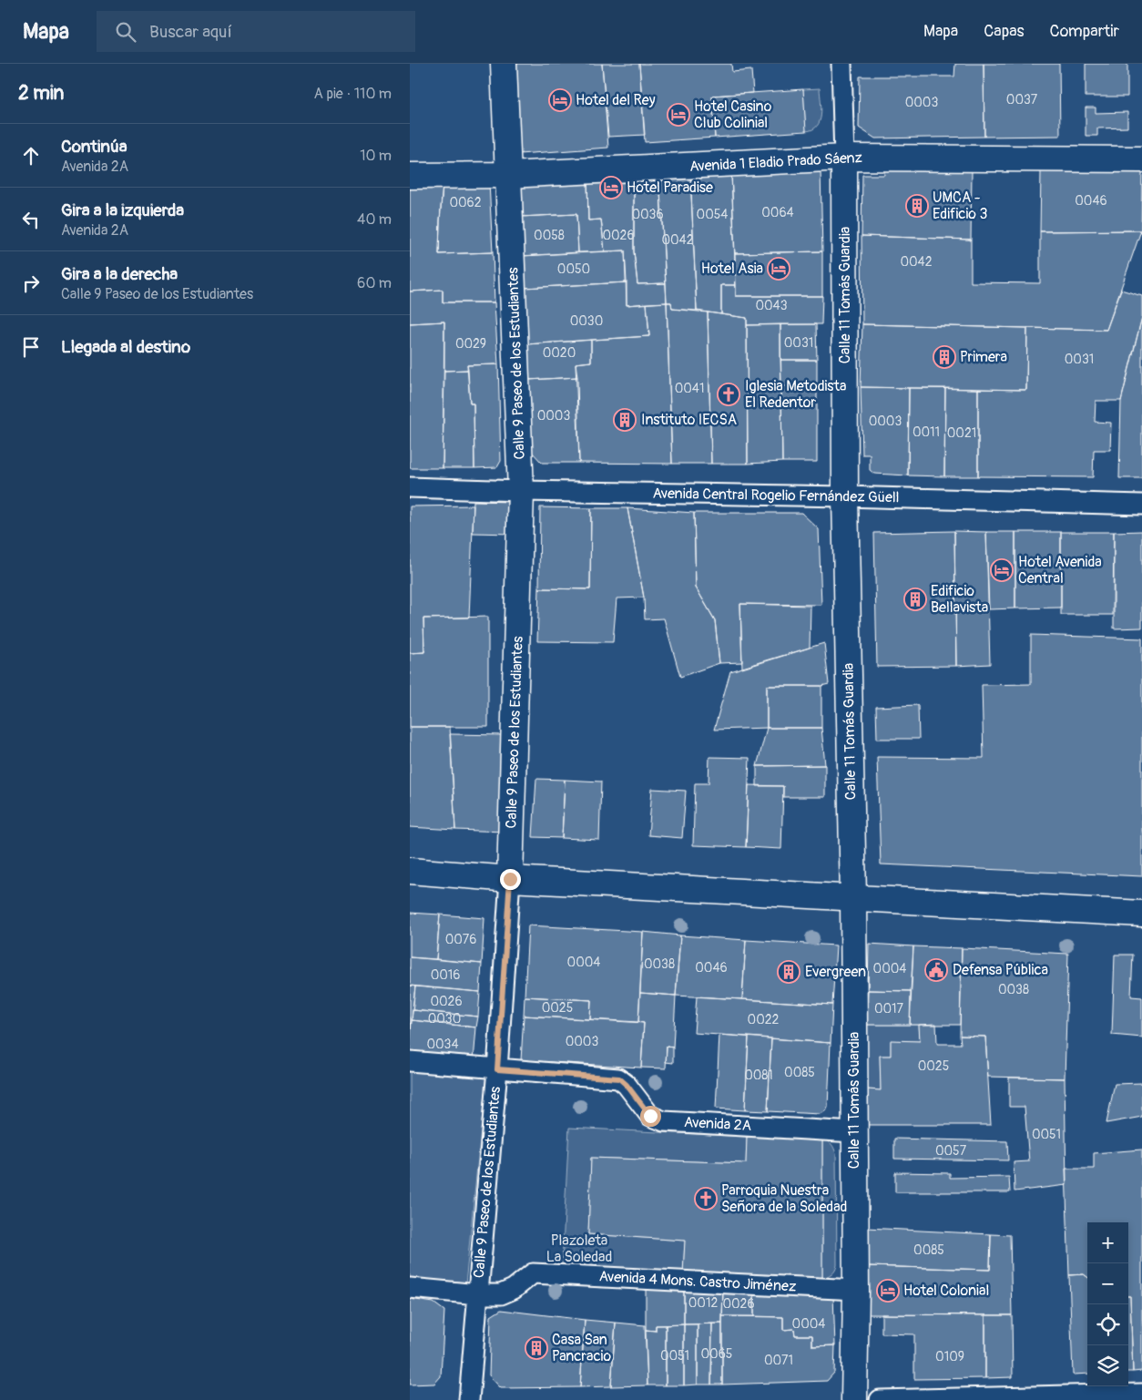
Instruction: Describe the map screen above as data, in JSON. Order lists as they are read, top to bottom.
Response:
{
  "streets": {
    "main road": ["Avenida 1 Eladio Prado Sáenz", "Calle 11 Tomás Guardia", "Calle 9 Paseo de los Estudiantes"],
    "street": ["Avenida Central Rogelio Fernández Güell", "Avenida 2A", "Avenida 4 Mons. Castro Jiménez"]
  },
  "crossings": [
    ["Avenida 1 Eladio Prado Sáenz", "Calle 11 Tomás Guardia"],
    ["Avenida 1 Eladio Prado Sáenz", "Calle 9 Paseo de los Estudiantes"],
    ["Calle 11 Tomás Guardia", "Avenida Central Rogelio Fernández Güell"],
    ["Calle 11 Tomás Guardia", "Avenida 2A"],
    ["Calle 11 Tomás Guardia", "Avenida 4 Mons. Castro Jiménez"],
    ["Calle 9 Paseo de los Estudiantes", "Avenida Central Rogelio Fernández Güell"],
    ["Calle 9 Paseo de los Estudiantes", "Avenida 2A"],
    ["Calle 9 Paseo de los Estudiantes", "Avenida 4 Mons. Castro Jiménez"]
  ],
  "parks": ["Plazoleta La Soledad"],
  "places": {
    "hotel": [
      "Hotel del Rey",
      "Hotel Casino Club Colinial",
      "Hotel Paradise",
      "Hotel Asia",
      "Hotel Avenida Central",
      "Hotel Colonial"
    ],
    "building": [
      "UMCA - Edificio 3",
      "Primera",
      "Instituto IECSA",
      "Edificio Bellavista",
      "Evergreen",
      "Casa San Pancracio"
    ],
    "church": ["Iglesia Metodista El Redentor", "Parroquia Nuestra Señora de la Soledad"],
    "public building": ["Defensa Pública"]
  },
  "house_numbers": [
    "0037",
    "0003",
    "0046",
    "0062",
    "0064",
    "0036",
    "0054",
    "0058",
    "0026",
    "0042",
    "0042",
    "0050",
    "0043",
    "0030",
    "0031",
    "0029",
    "0020",
    "0031",
    "0041",
    "0003",
    "0003",
    "0011",
    "0021",
    "0076",
    "0004",
    "0038",
    "0046",
    "0004",
    "0016",
    "0038",
    "0026",
    "0025",
    "0017",
    "0030",
    "0022",
    "0003",
    "0034",
    "0025",
    "0085",
    "0081",
    "0051",
    "0057",
    "0085",
    "0012",
    "0026",
    "0004",
    "0065",
    "0051",
    "0109",
    "0071"
  ],
  "page": {
    "header": "Mapa",
    "search": "Buscar aquí",
    "nav": ["Mapa", "Capas", "Compartir"],
    "heading": ["2 min", "A pie · 110 m"],
    "list": [
      ["Continúa", "Avenida 2A", "10 m"],
      ["Gira a la izquierda", "Avenida 2A", "40 m"],
      ["Gira a la derecha", "Calle 9 Paseo de los Estudiantes", "60 m"],
      "Llegada al destino"
    ],
    "map_buttons": ["+", "−"]
  }
}
